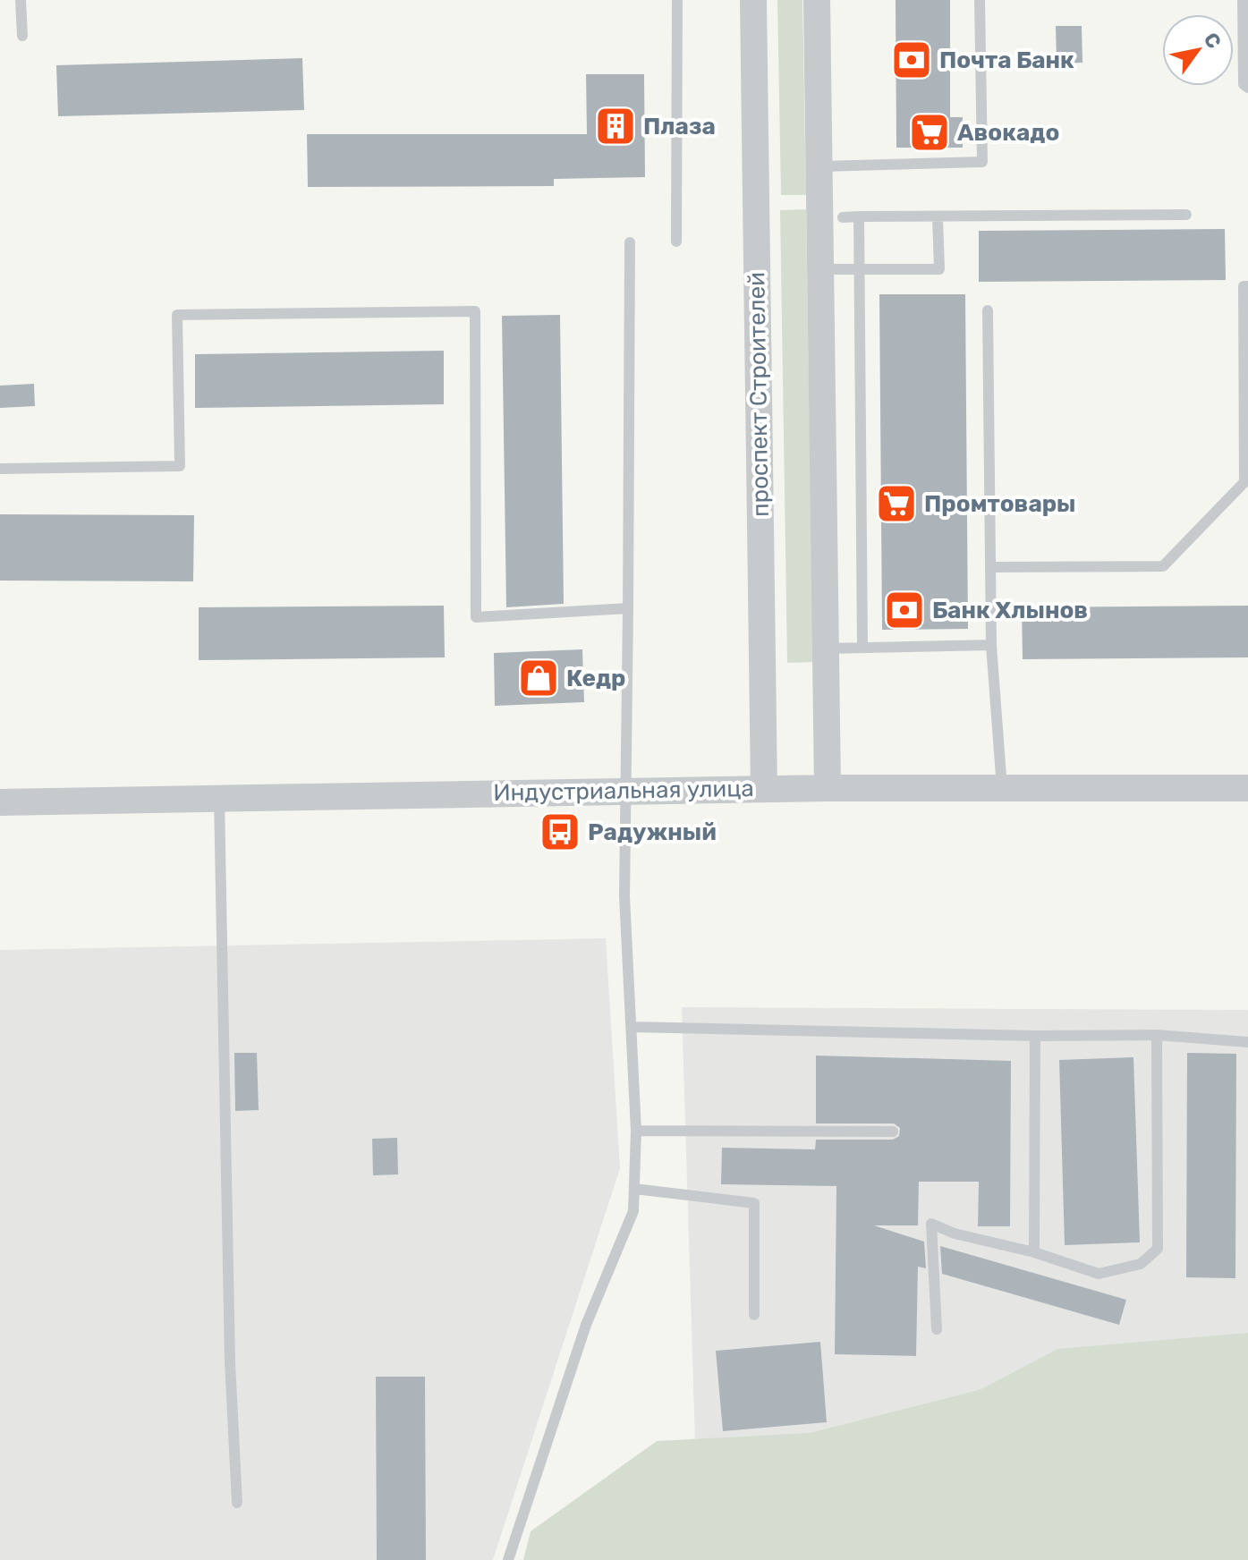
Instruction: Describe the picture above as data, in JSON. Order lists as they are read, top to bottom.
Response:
{
  "streets": {
    "street": ["проспект Строителей", "Индустриальная улица"]
  },
  "crossings": [
    ["проспект Строителей", "Индустриальная улица"]
  ],
  "places": {
    "bank": ["Почта Банк", "Банк Хлынов"],
    "building": ["Плаза"],
    "supermarket": ["Авокадо", "Промтовары"],
    "shop": ["Кедр"],
    "bus stop": ["Радужный"]
  },
  "north": "top right"
}
